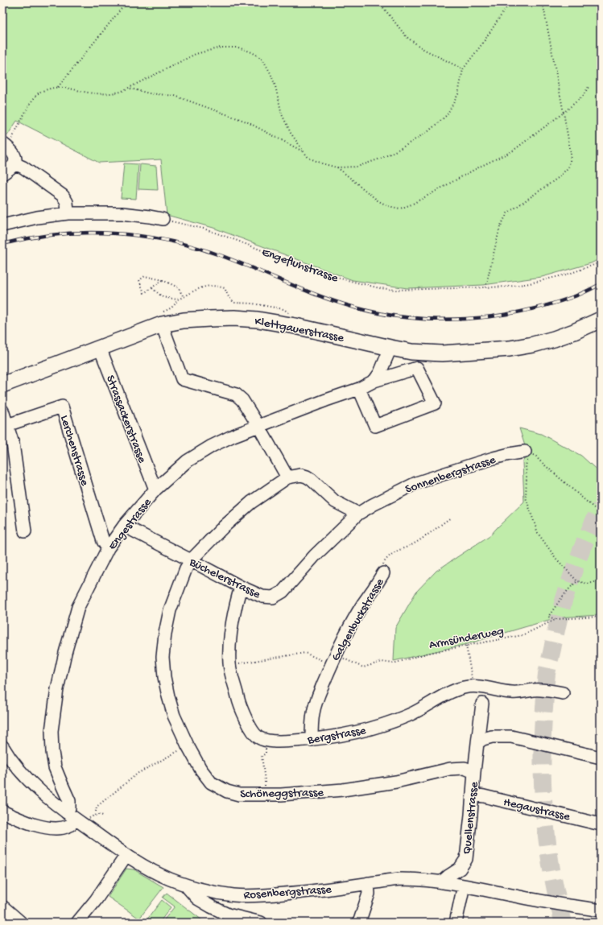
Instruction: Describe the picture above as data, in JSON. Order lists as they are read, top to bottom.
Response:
{
  "streets": {
    "main road": ["Klettgauerstrasse"],
    "street": [
      "Strassackerstrasse",
      "Lerchenstrasse",
      "Sonnenbergstrasse",
      "Engestrasse",
      "Büchelerstrasse",
      "Galgenbuckstrasse",
      "Bergstrasse",
      "Schöneggstrasse",
      "Hegaustrasse",
      "Quellenstrasse",
      "Rosenbergstrasse"
    ],
    "path": ["Engefluhstrasse", "Armsünderweg"]
  },
  "crossings": [
    ["Klettgauerstrasse", "Strassackerstrasse"],
    ["Strassackerstrasse", "Engestrasse"],
    ["Lerchenstrasse", "Engestrasse"],
    ["Sonnenbergstrasse", "Büchelerstrasse"],
    ["Engestrasse", "Büchelerstrasse"],
    ["Engestrasse", "Rosenbergstrasse"],
    ["Büchelerstrasse", "Schöneggstrasse"],
    ["Galgenbuckstrasse", "Armsünderweg"],
    ["Galgenbuckstrasse", "Bergstrasse"],
    ["Schöneggstrasse", "Quellenstrasse"],
    ["Hegaustrasse", "Quellenstrasse"],
    ["Quellenstrasse", "Rosenbergstrasse"]
  ]
}
